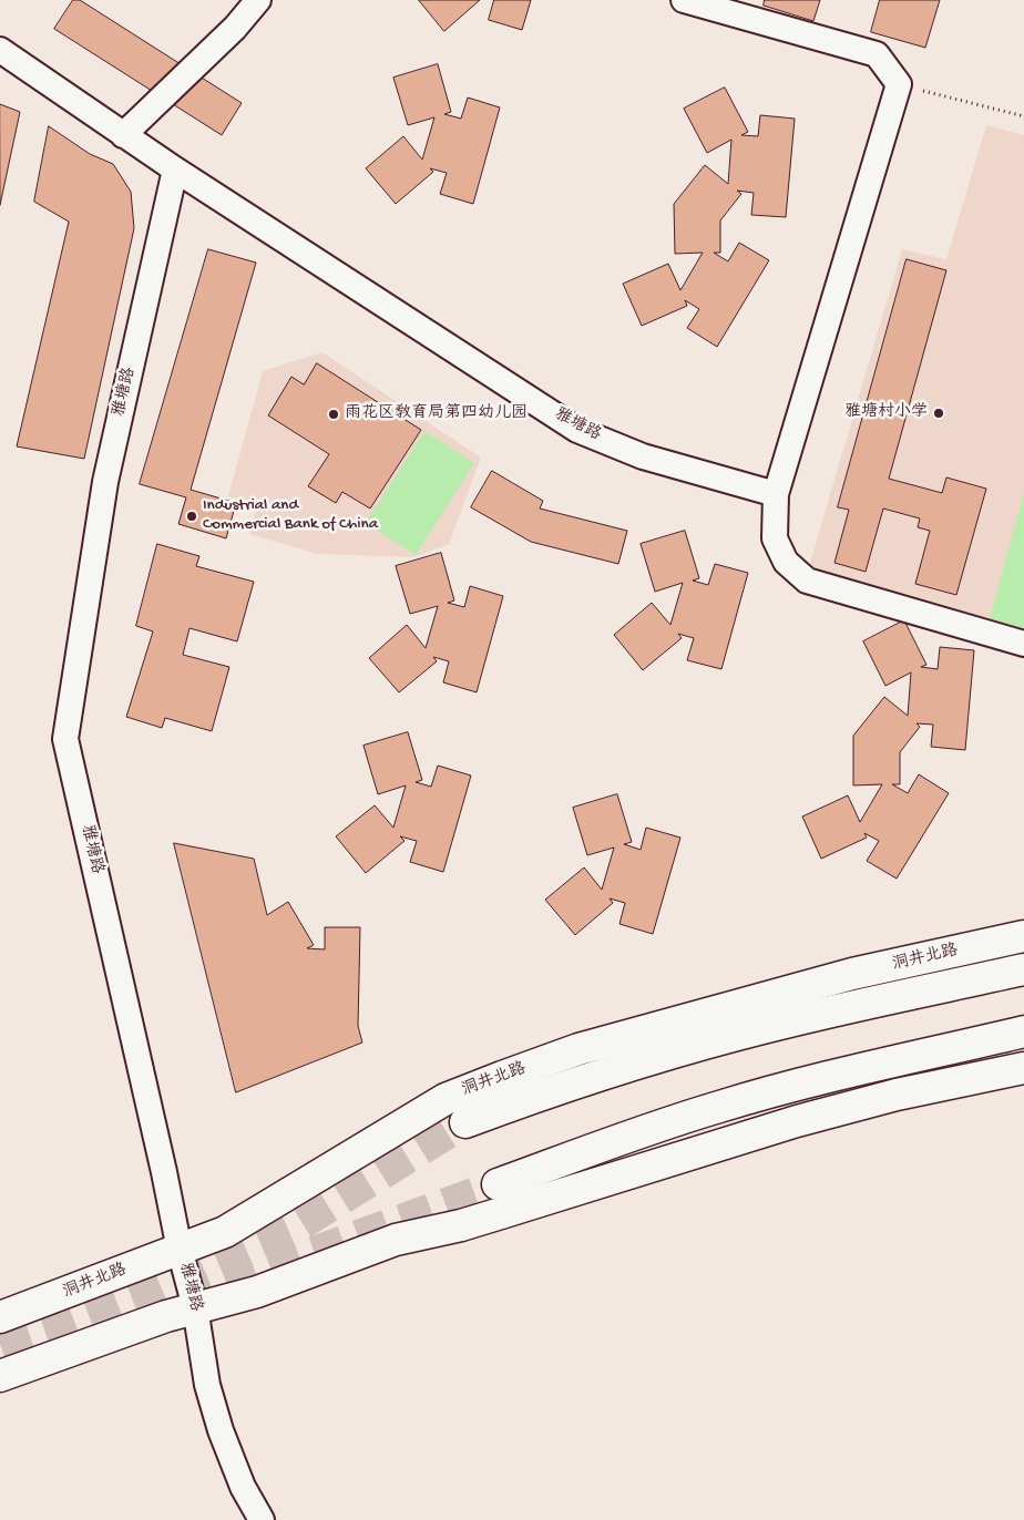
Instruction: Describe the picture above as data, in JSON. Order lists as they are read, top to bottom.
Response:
{
  "streets": {
    "main road": ["洞井北路"],
    "street": ["雅塘路"]
  },
  "crossings": [
    ["雅塘路", "洞井北路"]
  ],
  "places": ["雅塘村小学", "雨花区教育局第四幼儿园", "Industrial and Commercial Bank of China"]
}
